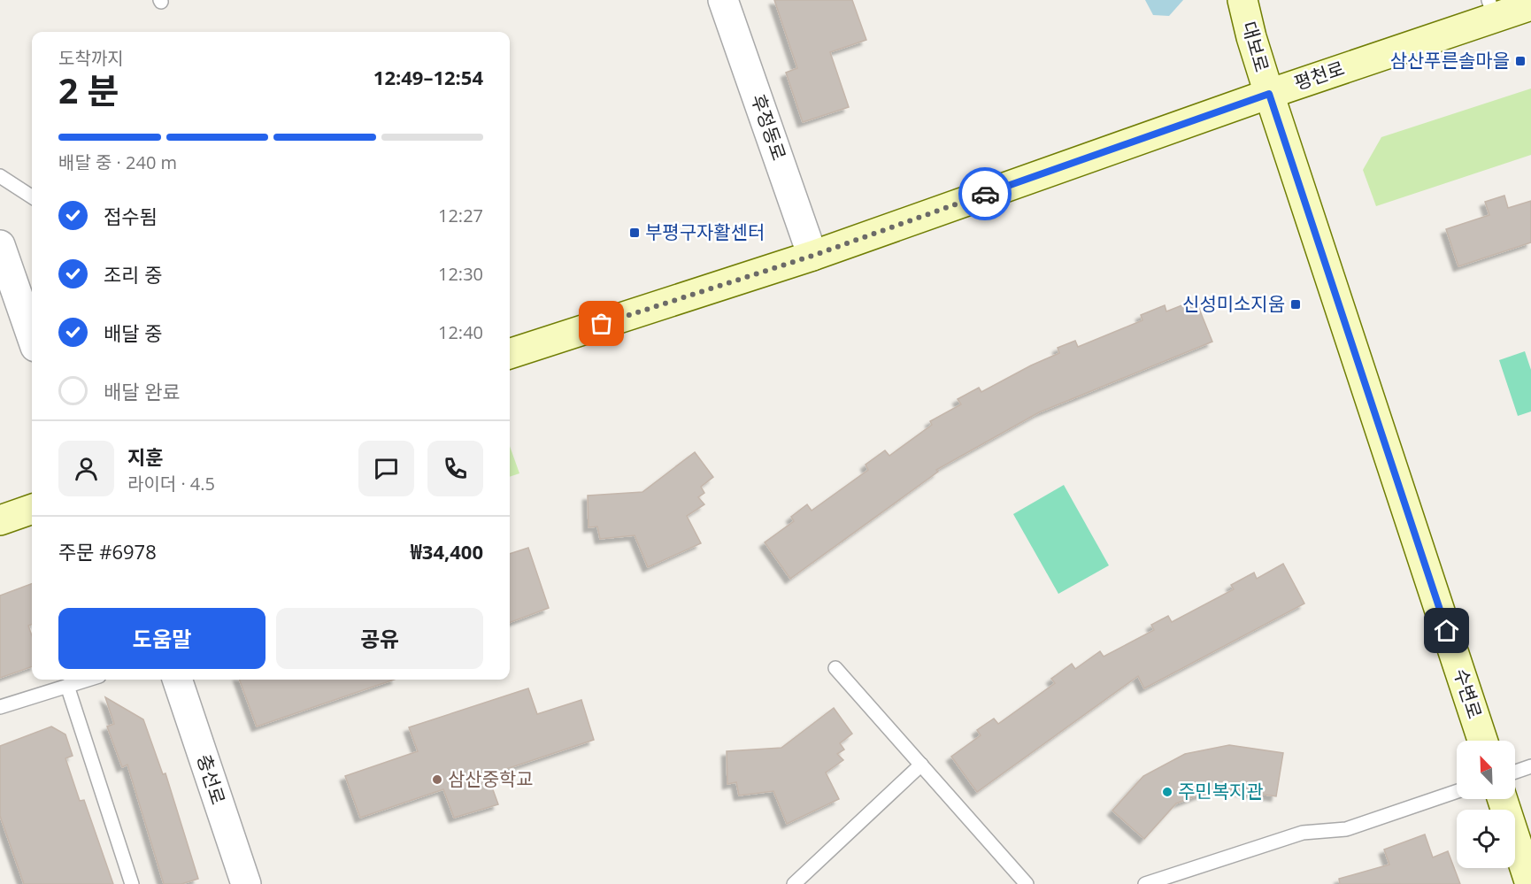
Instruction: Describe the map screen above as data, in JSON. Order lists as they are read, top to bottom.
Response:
{
  "streets": {
    "main road": ["대보로", "평천로", "수변로"],
    "street": ["후정동로", "충선로"]
  },
  "crossings": [
    ["대보로", "평천로"],
    ["대보로", "수변로"],
    ["평천로", "후정동로"],
    ["평천로", "수변로"]
  ],
  "places": {
    "transit": ["삼산푸른솔마을", "부평구자활센터", "신성미소지움"],
    "other": ["삼산중학교", "주민복지관"]
  },
  "north": "top left",
  "page": {
    "heading": ["2 분", "도착까지", "12:49–12:54"],
    "panel": [
      "지훈",
      "라이더 · 4.5",
      "주문 #6978",
      "₩34,400"
    ],
    "bar": "배달 중 · 240 m",
    "list": [
      ["접수됨", "12:27"],
      ["조리 중", "12:30"],
      ["배달 중", "12:40"],
      "배달 완료"
    ],
    "buttons": ["도움말", "공유"]
  }
}
